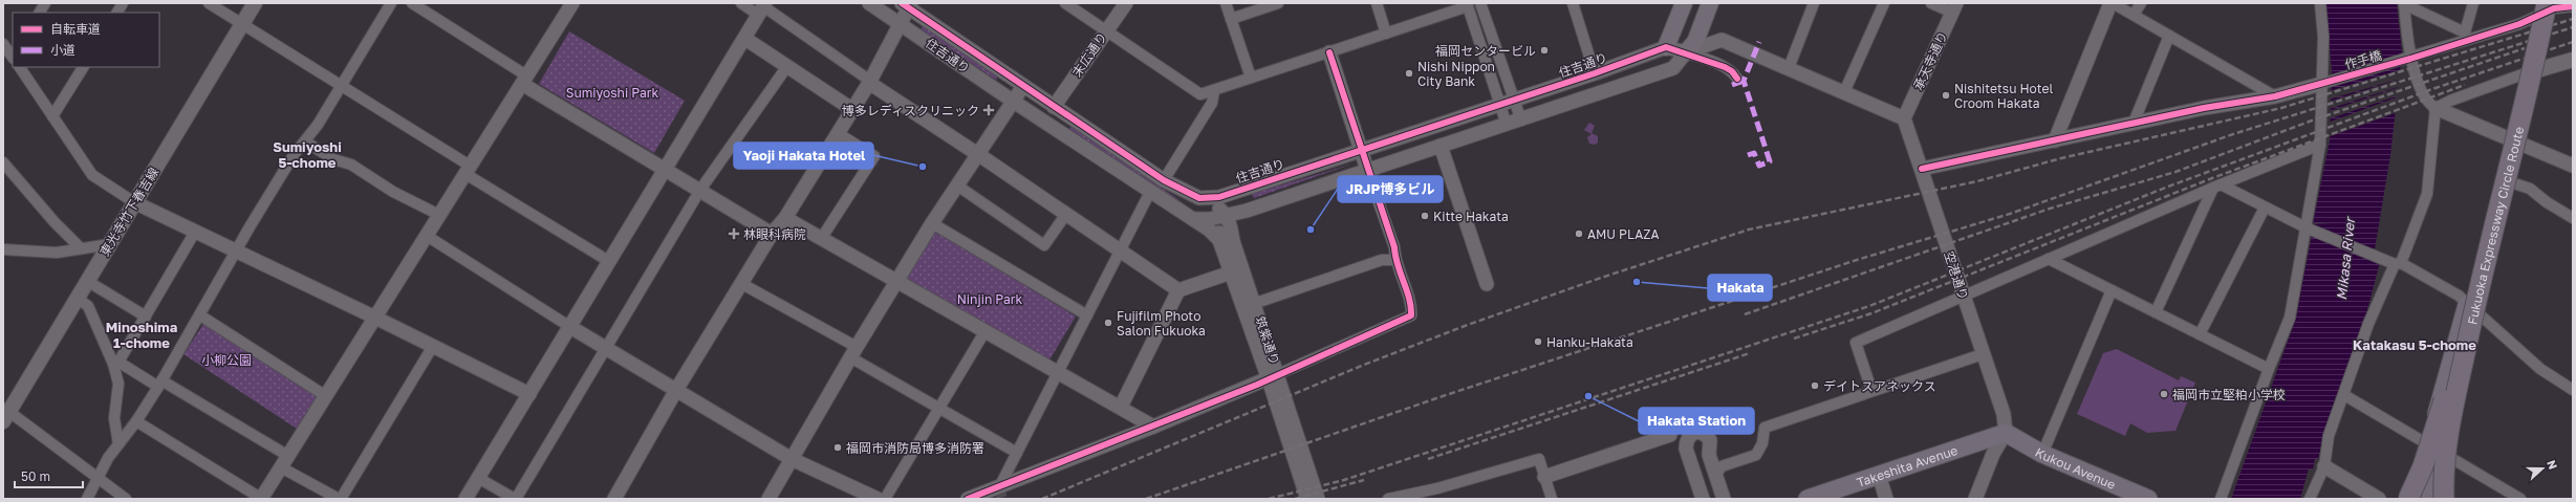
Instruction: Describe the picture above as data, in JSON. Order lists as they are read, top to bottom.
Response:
{
  "streets": {
    "highway": ["Fukuoka Expressway Circle Route", "Takeshita Avenue", "Kukou Avenue"],
    "main road": ["東光寺竹下春吉線"],
    "street": [
      "末広通り",
      "住吉通り",
      "作手橋",
      "承天寺通り",
      "空港通り",
      "筑紫通り"
    ]
  },
  "crossings": [
    ["末広通り", "住吉通り"],
    ["住吉通り", "筑紫通り"],
    ["作手橋", "Fukuoka Expressway Circle Route"],
    ["承天寺通り", "空港通り"],
    ["空港通り", "Takeshita Avenue"],
    ["空港通り", "Kukou Avenue"],
    ["Takeshita Avenue", "Kukou Avenue"]
  ],
  "districts": ["Sumiyoshi 5-chome", "Minoshima 1-chome", "Katakasu 5-chome"],
  "water": ["Mikasa River"],
  "parks": ["Sumiyoshi Park", "Ninjin Park", "小柳公園"],
  "places": {
    "other": [
      "福岡センタービル",
      "Nishi Nippon City Bank",
      "Nishitetsu Hotel Croom Hakata",
      "Yaoji Hakata Hotel",
      "Kitte Hakata",
      "JRJP博多ビル",
      "AMU PLAZA",
      "Hakata",
      "Fujifilm Photo Salon Fukuoka",
      "Hanku-Hakata",
      "デイトスアネックス",
      "福岡市立堅粕小学校",
      "Hakata Station",
      "福岡市消防局博多消防署"
    ],
    "health": ["博多レディスクリニック", "林眼科病院"]
  },
  "legend": ["自転車道", "小道"],
  "scale_bar": "50 m",
  "north": "right"
}
